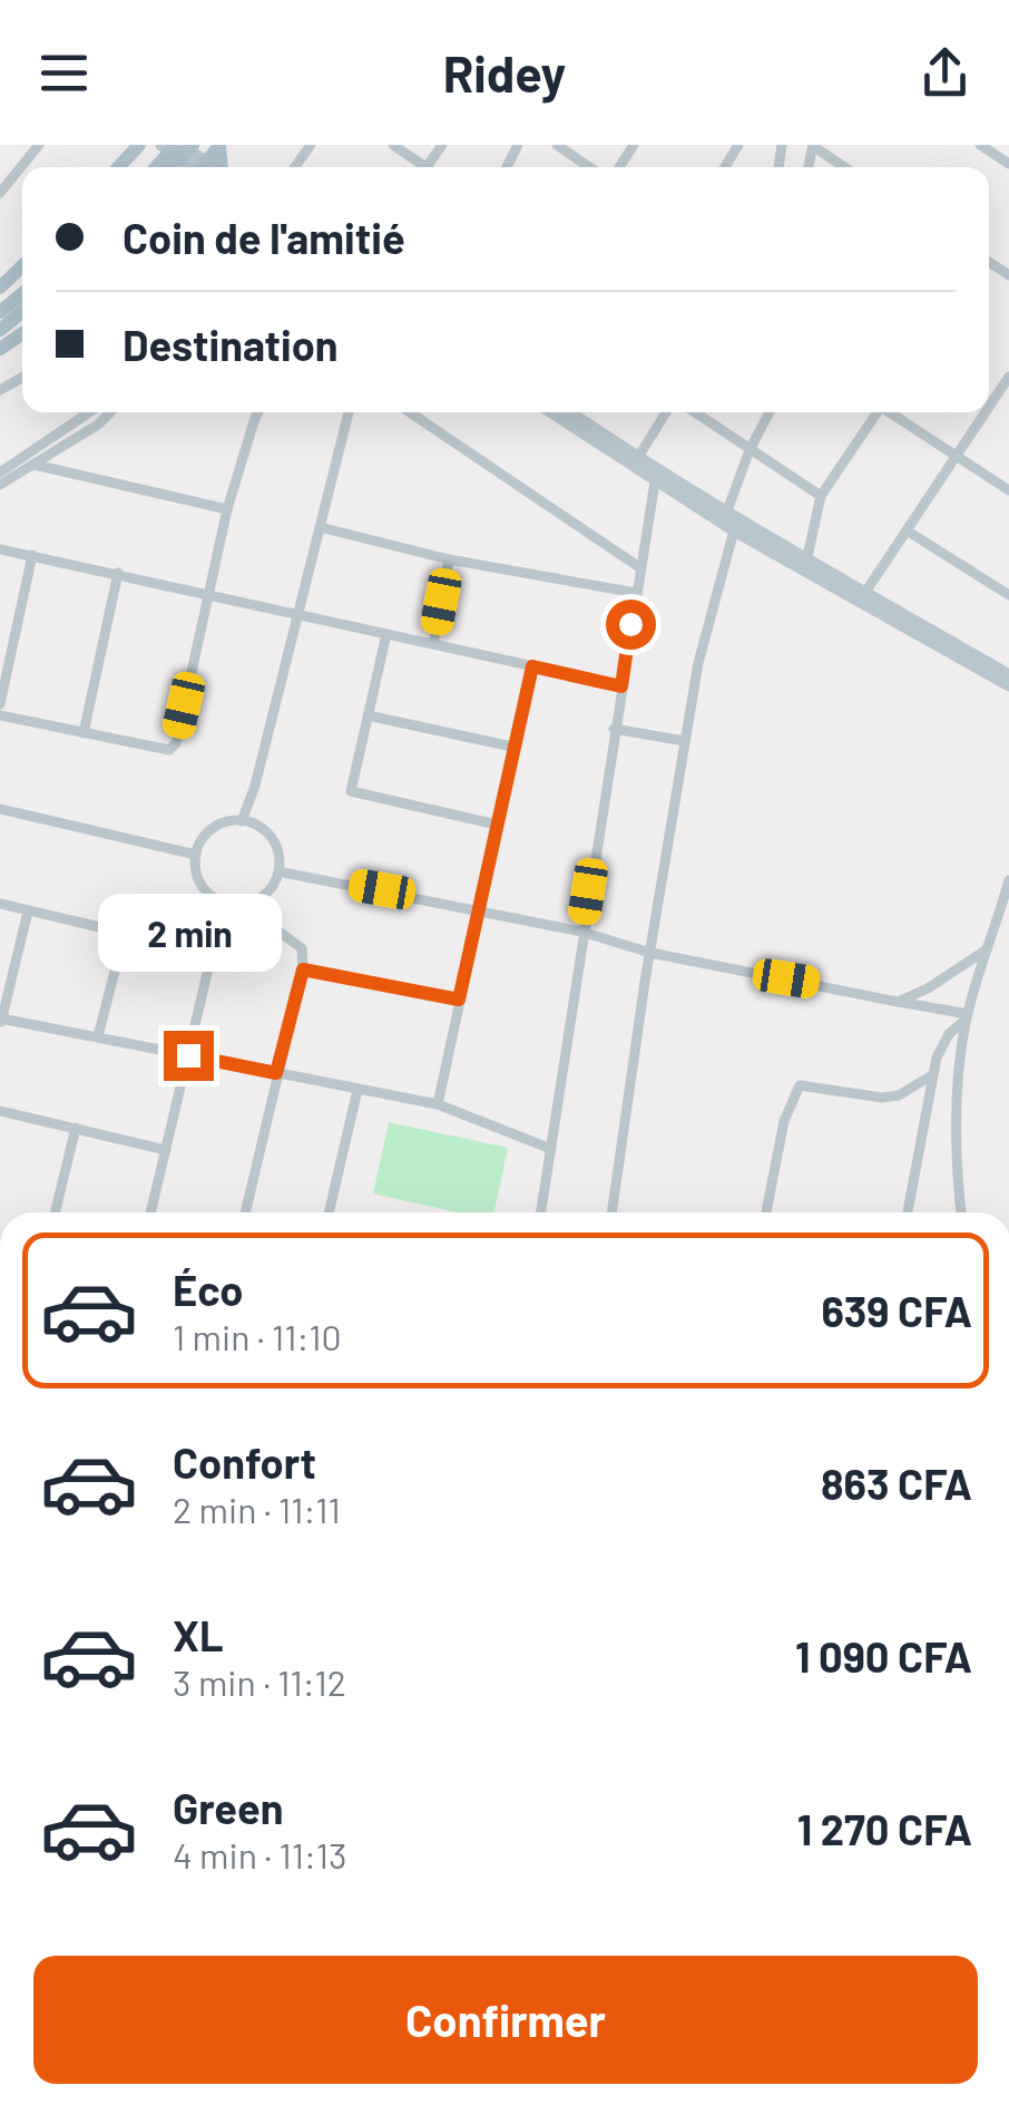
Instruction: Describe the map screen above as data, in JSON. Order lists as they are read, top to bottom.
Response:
{
  "page": {
    "header": "Ridey",
    "banner": ["Coin de l'amitié", "Destination"],
    "bubble": "2 min",
    "list": [
      {
        "name": "Éco",
        "note": "1 min · 11:10",
        "value": "639 CFA"
      },
      {
        "name": "Confort",
        "note": "2 min · 11:11",
        "value": "863 CFA"
      },
      {
        "name": "XL",
        "note": "3 min · 11:12",
        "value": "1 090 CFA"
      },
      {
        "name": "Green",
        "note": "4 min · 11:13",
        "value": "1 270 CFA"
      }
    ],
    "buttons": "Confirmer"
  }
}
